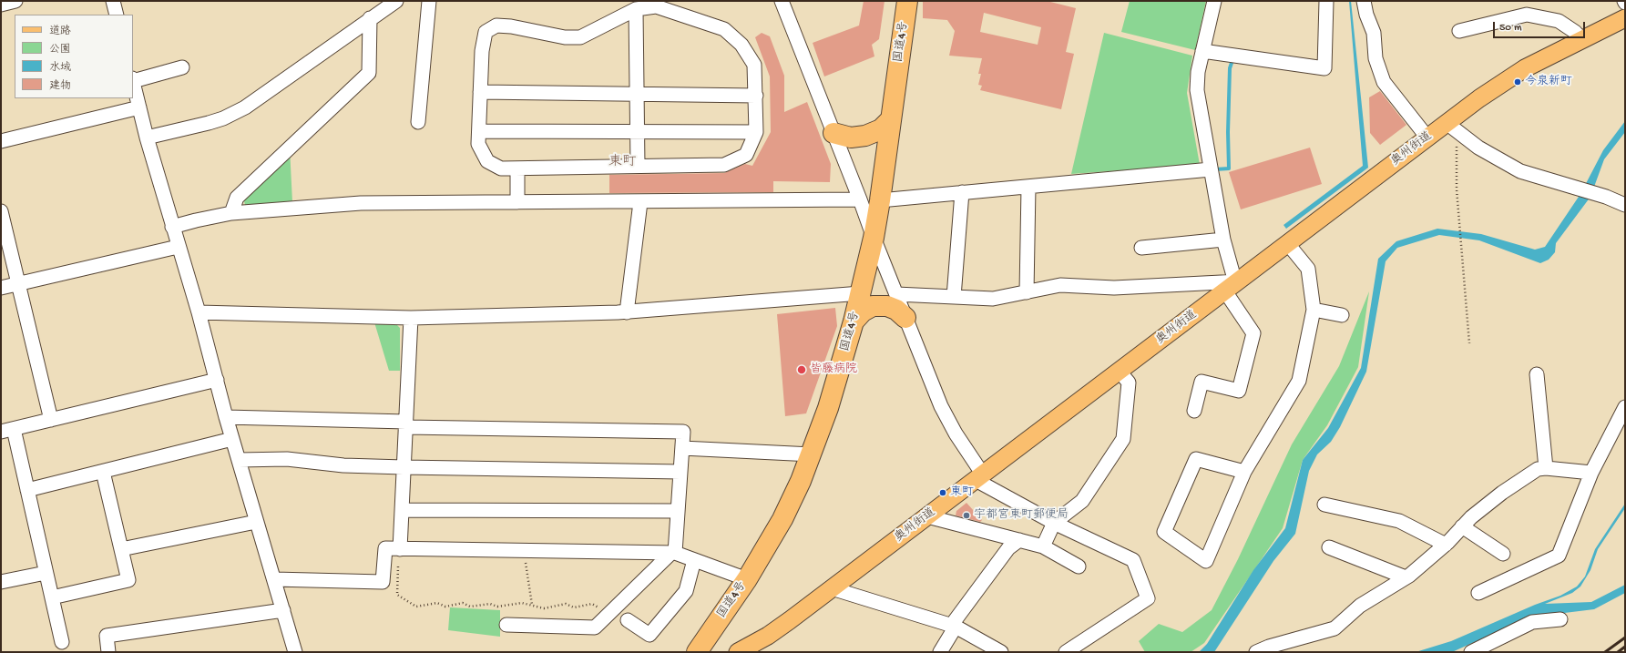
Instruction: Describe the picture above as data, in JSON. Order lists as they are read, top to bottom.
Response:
{
  "streets": {
    "highway": ["国道4号"],
    "main road": ["奥州街道"]
  },
  "districts": ["東町"],
  "places": [
    "今泉新町",
    "皆藤病院",
    "東町",
    "宇都宮東町郵便局"
  ],
  "legend": [
    "道路",
    "公園",
    "水域",
    "建物"
  ],
  "scale_bar": "50 m"
}
